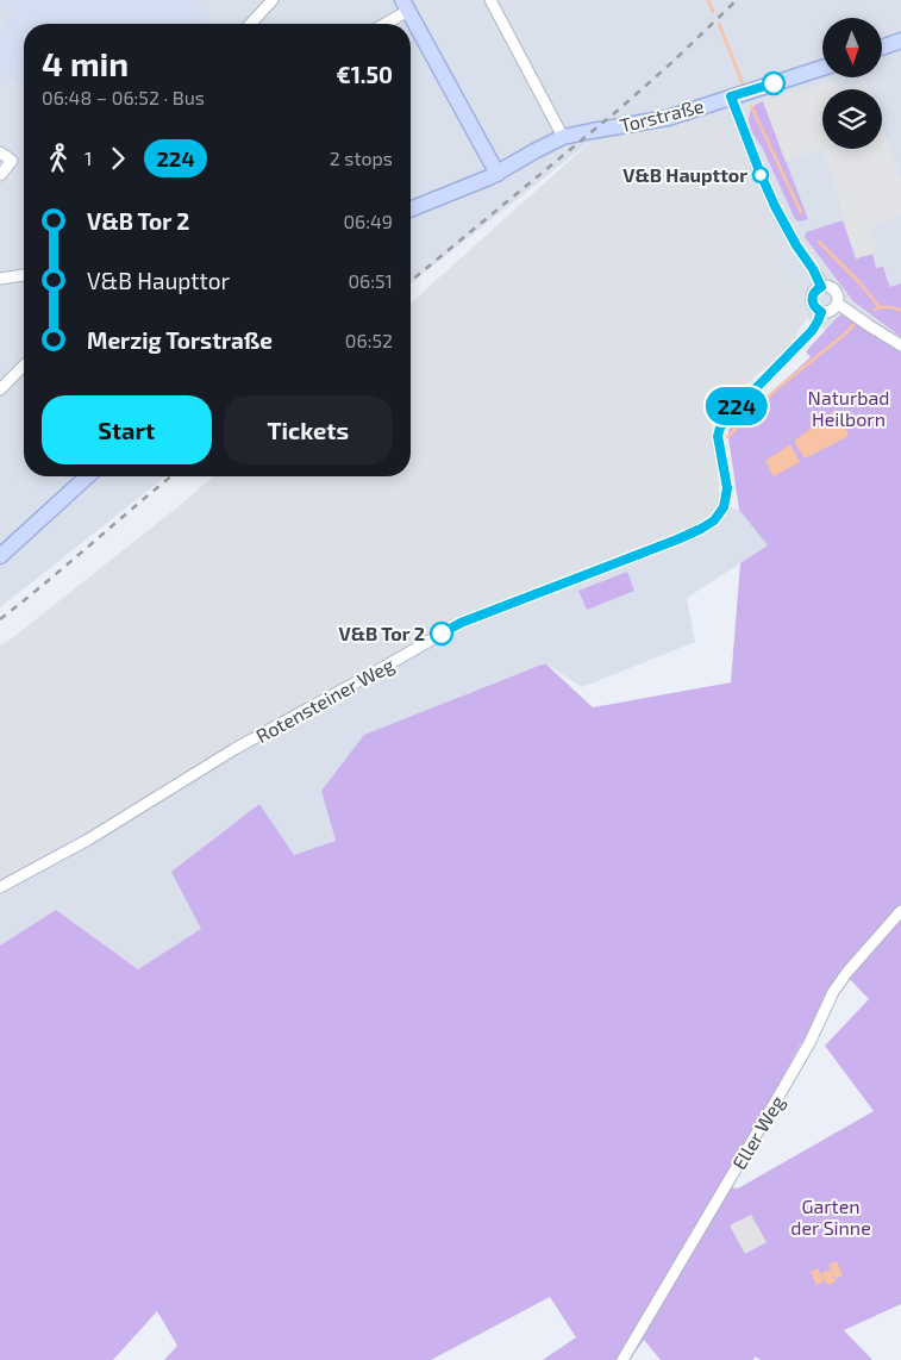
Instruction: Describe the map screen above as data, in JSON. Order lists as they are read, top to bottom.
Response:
{
  "streets": {
    "main road": ["Torstraße"],
    "street": ["Rotensteiner Weg", "Eller Weg"]
  },
  "parks": ["Naturbad Heilborn", "Garten der Sinne"],
  "places": ["V&B Haupttor", "V&B Tor 2"],
  "lines": ["bus line 224"],
  "north": "bottom",
  "page": {
    "on_map": "224",
    "heading": ["4 min", "06:48 – 06:52 · Bus", "€1.50"],
    "legs": ["1", "224", "2 stops"],
    "list": [
      {
        "name": "V&B Tor 2",
        "value": "06:49"
      },
      {
        "name": "V&B Haupttor",
        "value": "06:51"
      },
      {
        "name": "Merzig Torstraße",
        "value": "06:52"
      }
    ],
    "buttons": ["Start", "Tickets"]
  }
}
